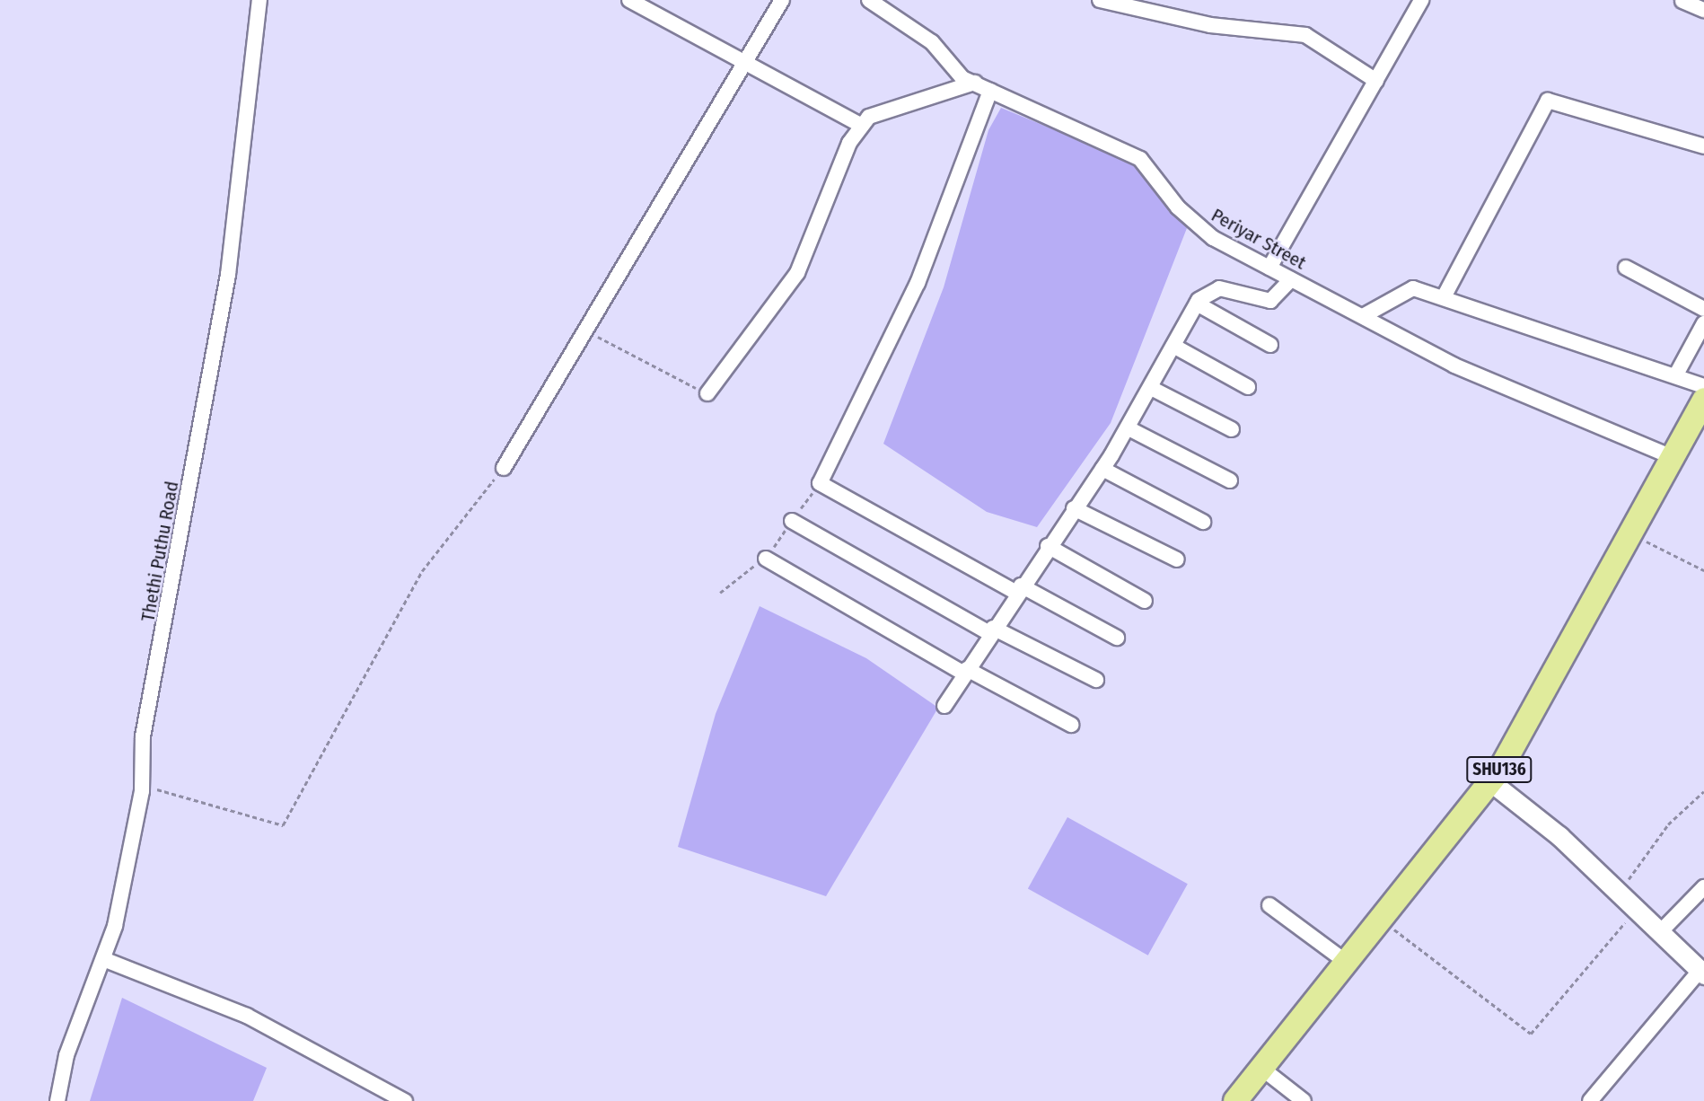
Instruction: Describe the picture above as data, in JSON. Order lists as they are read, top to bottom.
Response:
{
  "streets": {
    "main road": ["SHU136"],
    "street": ["Periyar Street", "Thethi Puthu Road"]
  },
  "crossings": [
    ["Periyar Street", "SHU136"]
  ]
}
